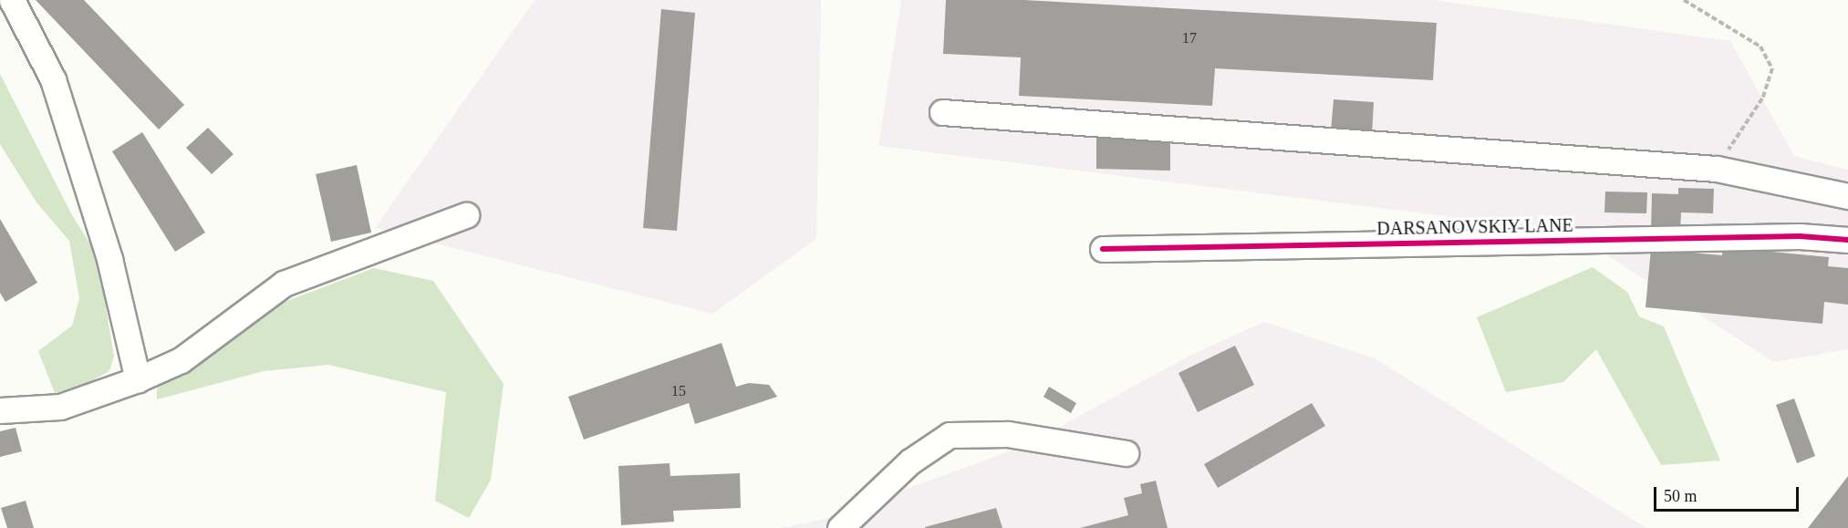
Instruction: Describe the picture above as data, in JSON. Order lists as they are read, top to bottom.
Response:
{
  "streets": {
    "street": ["DARSANOVSKIY LANE"]
  },
  "house_numbers": ["17", "15"],
  "scale_bar": "50 m"
}
